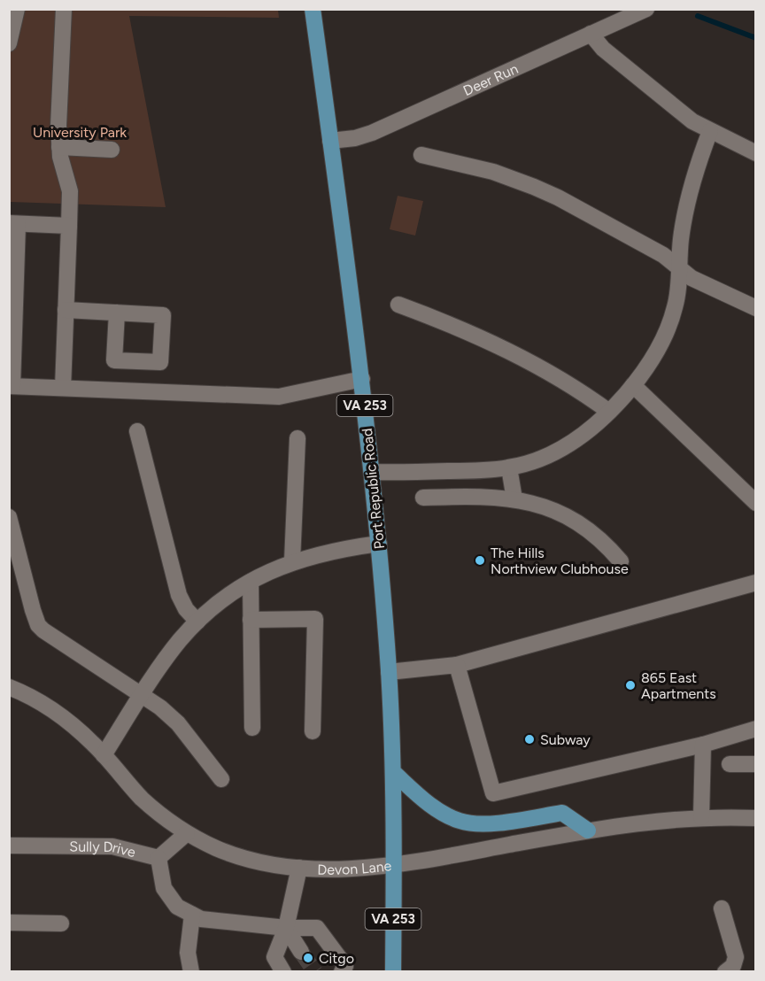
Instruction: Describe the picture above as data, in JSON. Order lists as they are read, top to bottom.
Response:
{
  "streets": {
    "main road": ["VA 253", "Port Republic Road"],
    "street": ["Deer Run", "Sully Drive", "Devon Lane"]
  },
  "crossings": [
    ["Deer Run", "Port Republic Road"],
    ["Port Republic Road", "Devon Lane"]
  ],
  "parks": ["University Park"],
  "places": [
    "The Hills Northview Clubhouse",
    "865 East Apartments",
    "Subway",
    "Citgo"
  ]
}
